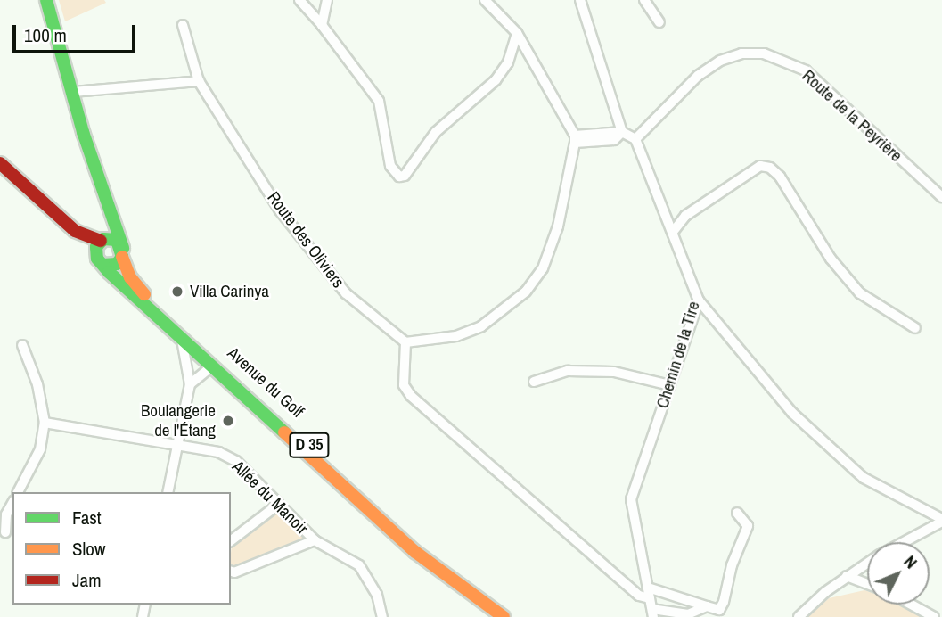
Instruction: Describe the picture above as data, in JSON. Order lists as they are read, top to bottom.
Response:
{
  "streets": {
    "main road": ["Avenue du Golf", "D 35"],
    "street": [
      "Route de la Peyrière",
      "Route des Oliviers",
      "Chemin de la Tire",
      "Allée du Manoir"
    ]
  },
  "crossings": [
    ["Route de la Peyrière", "Chemin de la Tire"]
  ],
  "places": ["Villa Carinya", "Boulangerie de l'Étang"],
  "legend": ["Fast", "Slow", "Jam"],
  "scale_bar": "100 m",
  "north": "top right"
}
